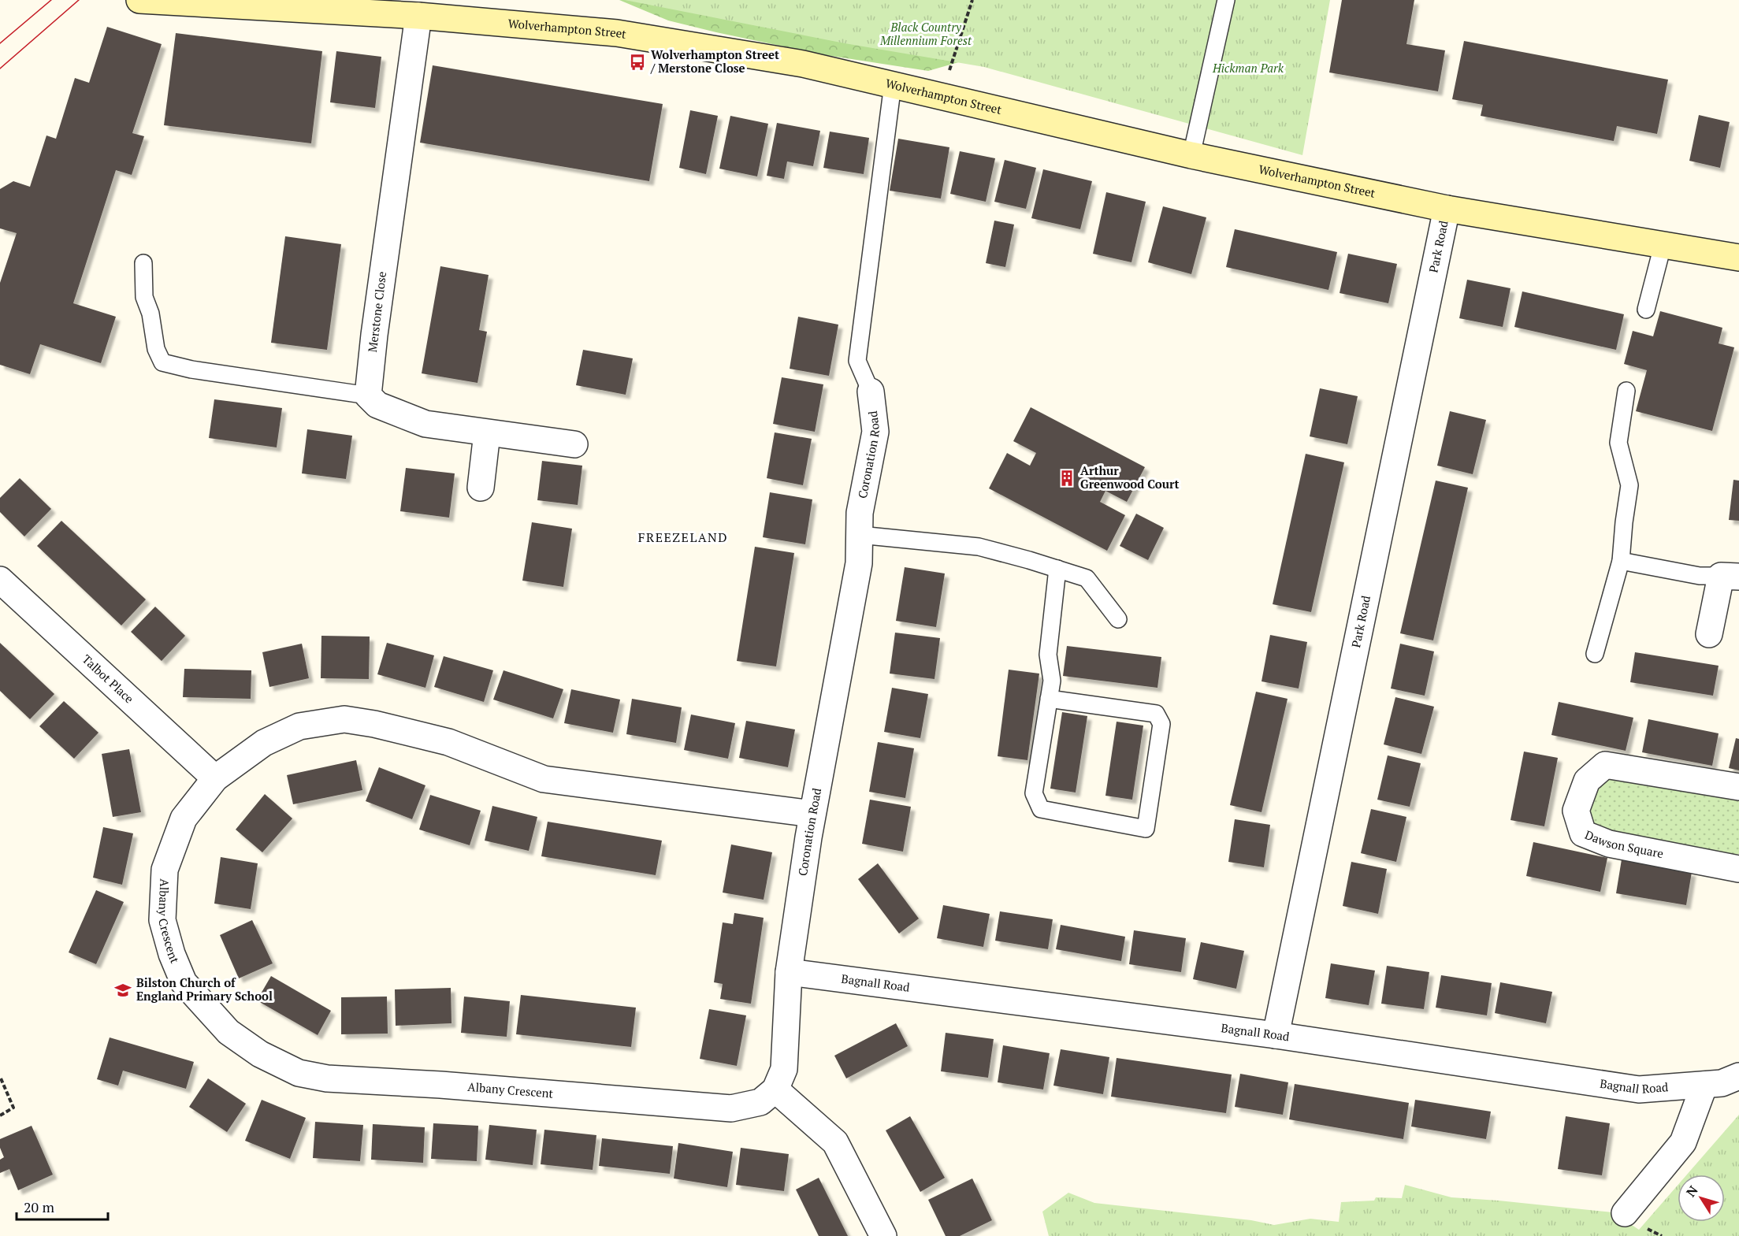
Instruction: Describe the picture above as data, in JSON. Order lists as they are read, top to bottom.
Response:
{
  "streets": {
    "main road": ["Wolverhampton Street"],
    "street": [
      "Park Road",
      "Merstone Close",
      "Coronation Road",
      "Talbot Place",
      "Dawson Square",
      "Albany Crescent",
      "Bagnall Road"
    ]
  },
  "crossings": [
    ["Wolverhampton Street", "Park Road"],
    ["Wolverhampton Street", "Merstone Close"],
    ["Park Road", "Bagnall Road"],
    ["Coronation Road", "Albany Crescent"],
    ["Coronation Road", "Bagnall Road"],
    ["Talbot Place", "Albany Crescent"]
  ],
  "districts": ["FREEZELAND"],
  "parks": ["Black Country Millennium Forest", "Hickman Park"],
  "places": {
    "bus stop": ["Wolverhampton Street / Merstone Close"],
    "building": ["Arthur Greenwood Court"],
    "school or university": ["Bilston Church of England Primary School"]
  },
  "scale_bar": "20 m",
  "north": "top left"
}
